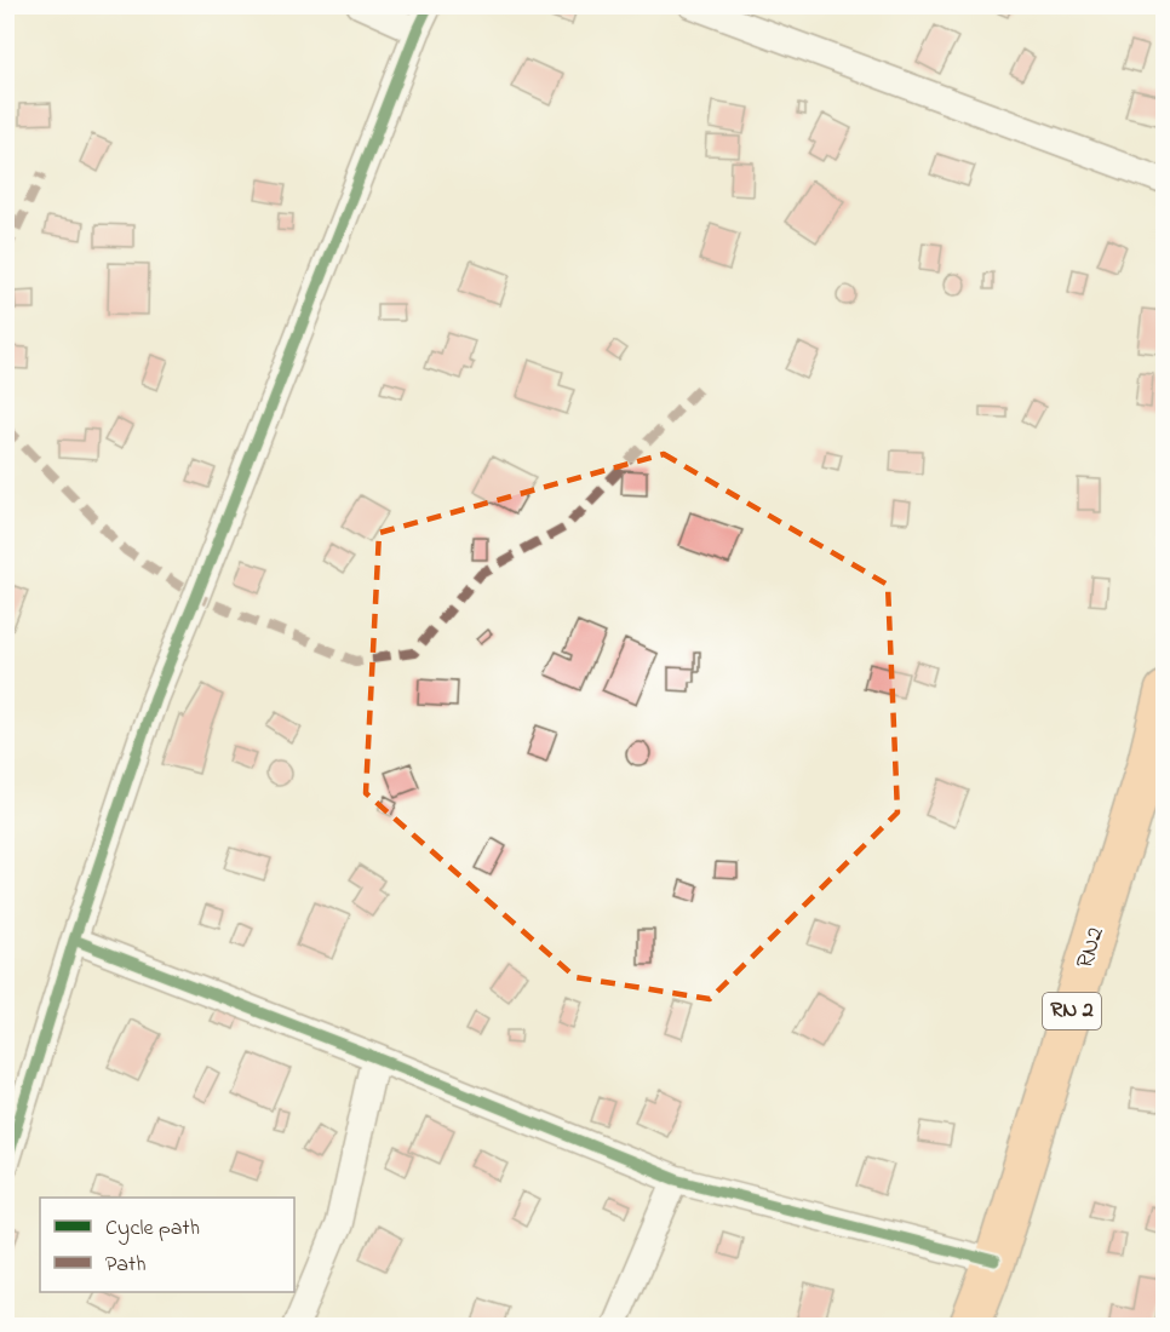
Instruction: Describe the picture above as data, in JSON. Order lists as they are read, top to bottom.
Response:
{
  "streets": {
    "main road": ["RN2", "RN 2"]
  },
  "legend": ["Cycle path", "Path"]
}
